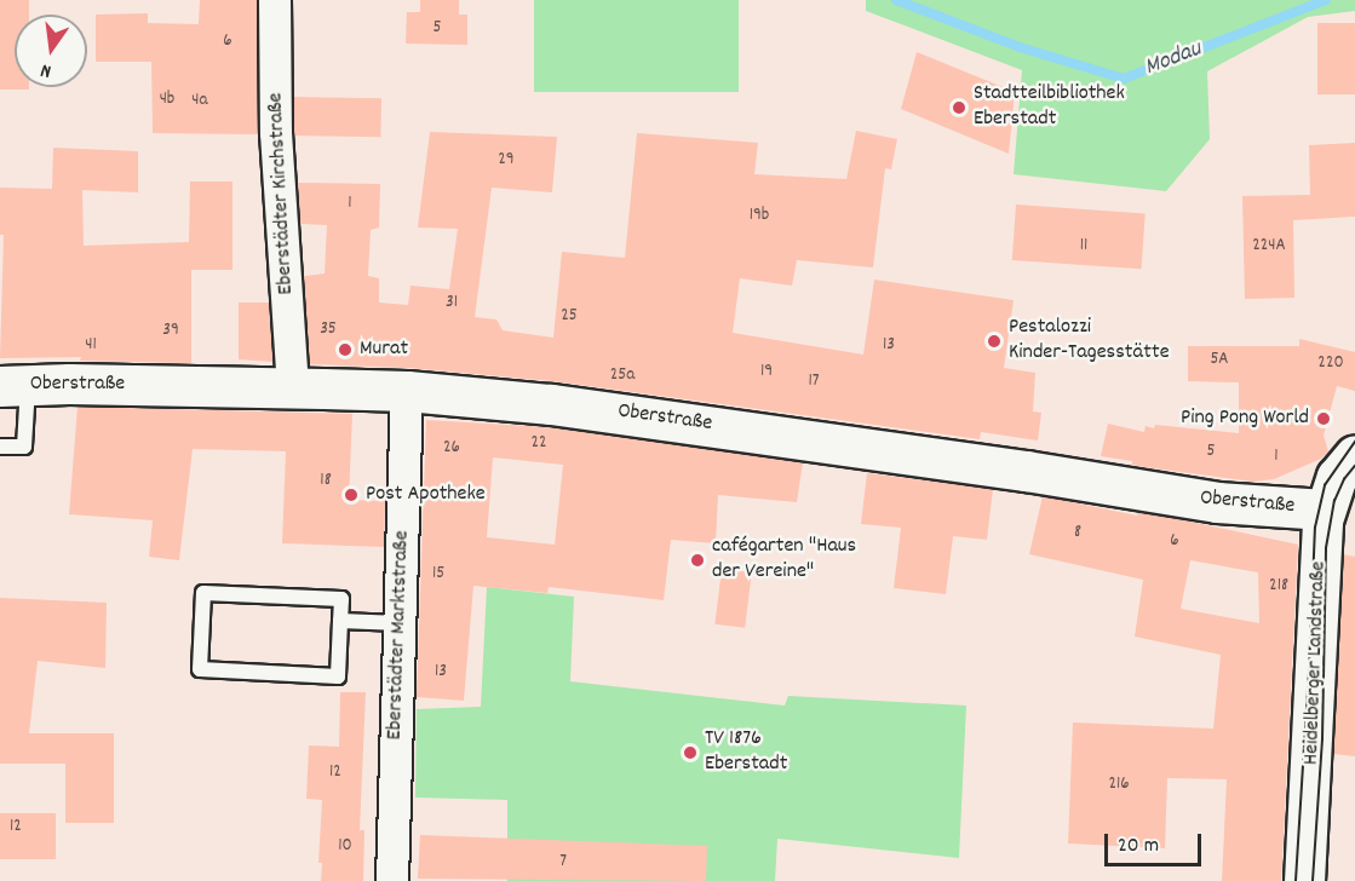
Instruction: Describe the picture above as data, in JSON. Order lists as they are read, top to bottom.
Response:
{
  "streets": {
    "street": [
      "Eberstädter Kirchstraße",
      "Oberstraße",
      "Eberstädter Marktstraße",
      "Heidelberger Landstraße"
    ]
  },
  "crossings": [
    ["Eberstädter Kirchstraße", "Oberstraße"],
    ["Oberstraße", "Eberstädter Marktstraße"],
    ["Oberstraße", "Heidelberger Landstraße"]
  ],
  "water": ["Modau"],
  "places": [
    "Stadtteilbibliothek Eberstadt",
    "Pestalozzi Kinder-Tagesstätte",
    "Murat",
    "Ping Pong World",
    "Post Apotheke",
    "cafégarten \"Haus der Vereine\"",
    "TV 1876 Eberstadt"
  ],
  "house_numbers": [
    "5",
    "6",
    "4b",
    "4a",
    "29",
    "1",
    "19b",
    "11",
    "224A",
    "31",
    "25",
    "35",
    "39",
    "41",
    "13",
    "5A",
    "220",
    "19",
    "25a",
    "17",
    "22",
    "26",
    "5",
    "1",
    "18",
    "8",
    "6",
    "15",
    "218",
    "13",
    "12",
    "216",
    "12",
    "10",
    "7"
  ],
  "scale_bar": "20 m",
  "north": "bottom"
}
